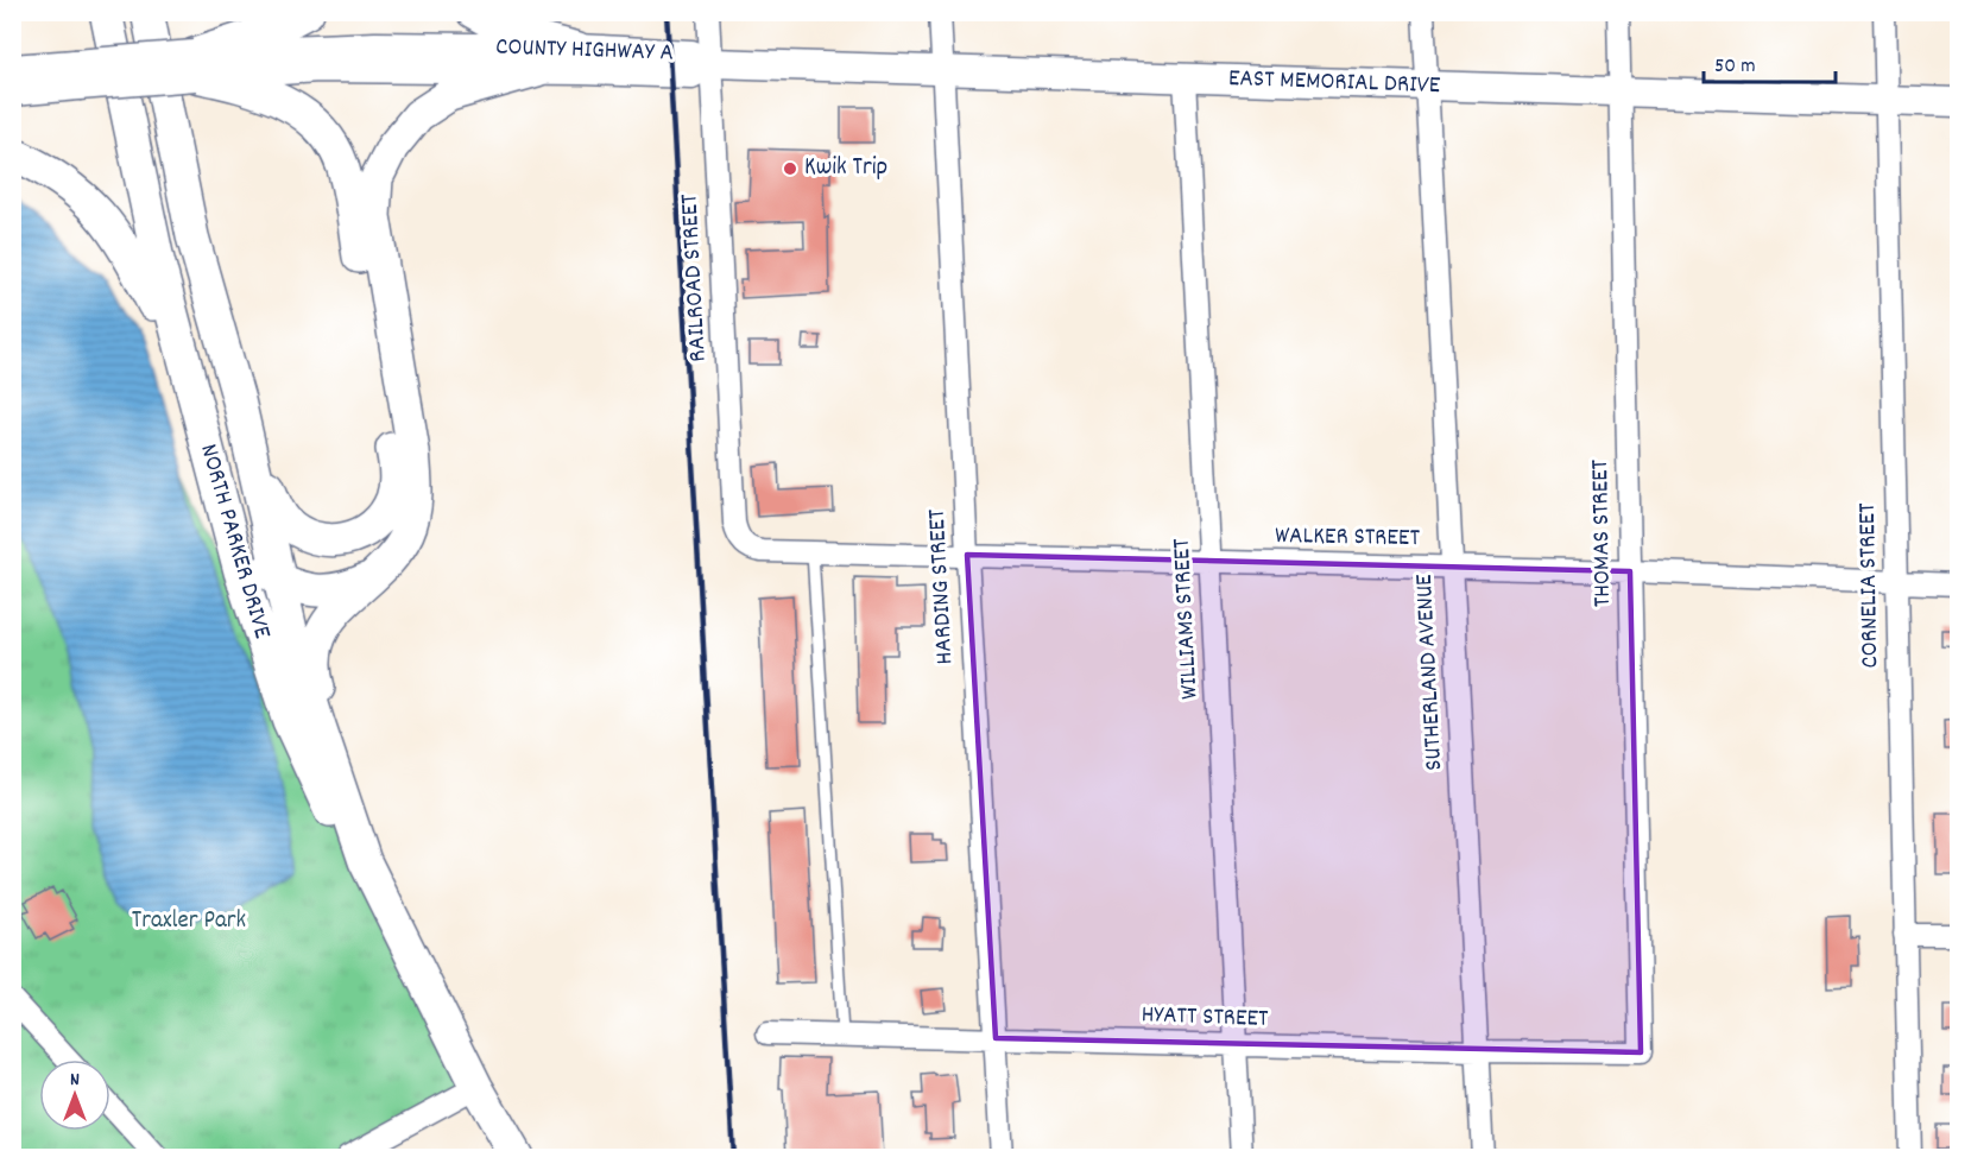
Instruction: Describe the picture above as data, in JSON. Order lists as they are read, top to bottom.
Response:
{
  "streets": {
    "main road": ["COUNTY HIGHWAY A", "EAST MEMORIAL DRIVE", "NORTH PARKER DRIVE"],
    "street": [
      "RAILROAD STREET",
      "THOMAS STREET",
      "WALKER STREET",
      "CORNELIA STREET",
      "HARDING STREET",
      "WILLIAMS STREET",
      "SUTHERLAND AVENUE",
      "HYATT STREET"
    ]
  },
  "crossings": [
    ["COUNTY HIGHWAY A", "EAST MEMORIAL DRIVE"],
    ["COUNTY HIGHWAY A", "RAILROAD STREET"],
    ["EAST MEMORIAL DRIVE", "RAILROAD STREET"],
    ["EAST MEMORIAL DRIVE", "THOMAS STREET"],
    ["EAST MEMORIAL DRIVE", "CORNELIA STREET"],
    ["EAST MEMORIAL DRIVE", "HARDING STREET"],
    ["EAST MEMORIAL DRIVE", "WILLIAMS STREET"],
    ["EAST MEMORIAL DRIVE", "SUTHERLAND AVENUE"],
    ["RAILROAD STREET", "WALKER STREET"],
    ["THOMAS STREET", "WALKER STREET"],
    ["THOMAS STREET", "HYATT STREET"],
    ["WALKER STREET", "CORNELIA STREET"],
    ["WALKER STREET", "HARDING STREET"],
    ["WALKER STREET", "WILLIAMS STREET"],
    ["WALKER STREET", "SUTHERLAND AVENUE"],
    ["HARDING STREET", "HYATT STREET"],
    ["WILLIAMS STREET", "HYATT STREET"],
    ["SUTHERLAND AVENUE", "HYATT STREET"]
  ],
  "parks": ["Traxler Park"],
  "places": ["Kwik Trip"],
  "scale_bar": "50 m",
  "north": "top"
}
